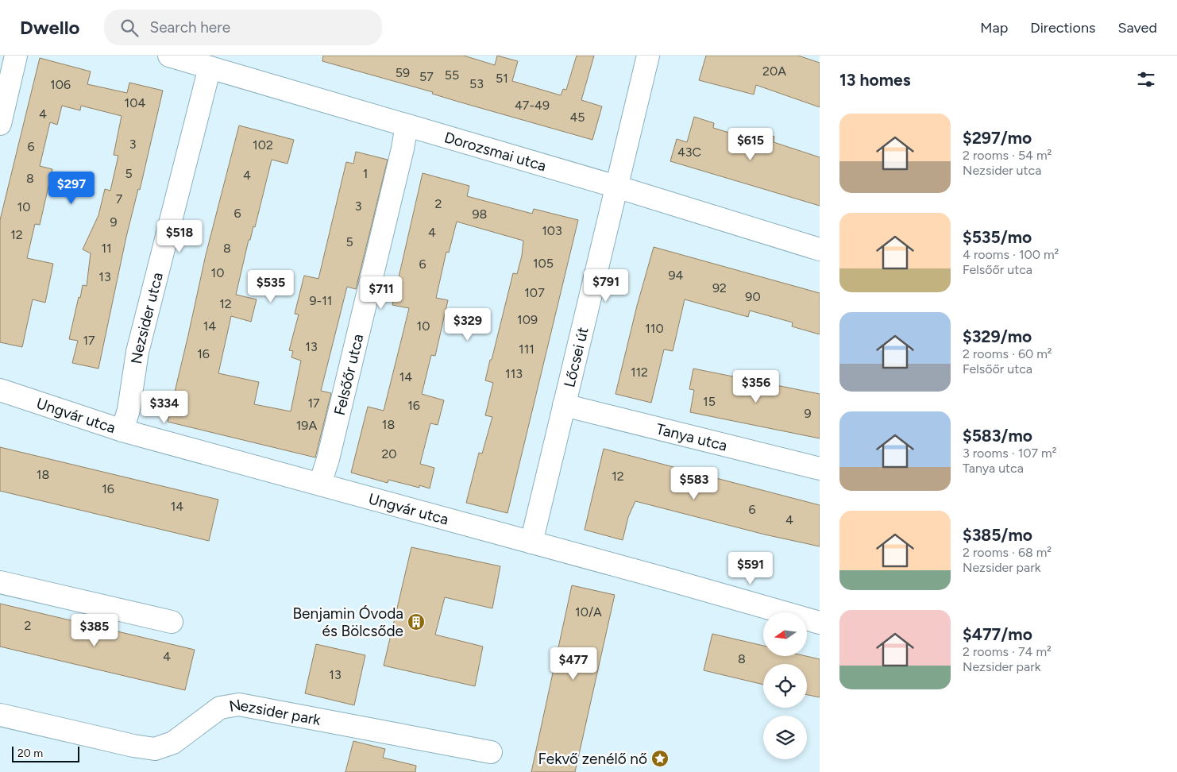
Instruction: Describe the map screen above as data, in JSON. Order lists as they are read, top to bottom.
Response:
{
  "streets": {
    "street": [
      "Dorozsmai utca",
      "Nezsider utca",
      "Lőcsei út",
      "Felsőőr utca",
      "Ungvár utca",
      "Tanya utca",
      "Nezsider park"
    ]
  },
  "crossings": [
    ["Dorozsmai utca", "Nezsider utca"],
    ["Dorozsmai utca", "Lőcsei út"],
    ["Dorozsmai utca", "Felsőőr utca"],
    ["Nezsider utca", "Ungvár utca"],
    ["Lőcsei út", "Ungvár utca"],
    ["Lőcsei út", "Tanya utca"],
    ["Felsőőr utca", "Ungvár utca"]
  ],
  "places": {
    "building": ["Benjamin Óvoda és Bölcsőde"],
    "place": ["Fekvő zenélő nő"]
  },
  "house_numbers": [
    "20A",
    "59",
    "55",
    "57",
    "51",
    "53",
    "106",
    "104",
    "47-49",
    "4",
    "45",
    "3",
    "102",
    "6",
    "43C",
    "5",
    "1",
    "4",
    "8",
    "7",
    "2",
    "3",
    "10",
    "6",
    "98",
    "9",
    "103",
    "4",
    "12",
    "5",
    "11",
    "8",
    "105",
    "6",
    "10",
    "94",
    "13",
    "92",
    "107",
    "90",
    "9-11",
    "12",
    "109",
    "14",
    "10",
    "110",
    "17",
    "13",
    "111",
    "16",
    "112",
    "113",
    "14",
    "15",
    "17",
    "16",
    "9",
    "18",
    "19A",
    "20",
    "18",
    "12",
    "16",
    "14",
    "6",
    "4",
    "10/A",
    "2",
    "4",
    "8",
    "13"
  ],
  "scale_bar": "20 m",
  "north": "left",
  "page": {
    "header": "Dwello",
    "search": "Search here",
    "nav": ["Map", "Directions", "Saved"],
    "heading": "13 homes",
    "list": [
      {
        "name": "$297/mo",
        "note": "2 rooms · 54 m² · Nezsider utca"
      },
      {
        "name": "$535/mo",
        "note": "4 rooms · 100 m² · Felsőőr utca"
      },
      {
        "name": "$329/mo",
        "note": "2 rooms · 60 m² · Felsőőr utca"
      },
      {
        "name": "$583/mo",
        "note": "3 rooms · 107 m² · Tanya utca"
      },
      {
        "name": "$385/mo",
        "note": "2 rooms · 68 m² · Nezsider park"
      },
      {
        "name": "$477/mo",
        "note": "2 rooms · 74 m² · Nezsider park"
      }
    ],
    "price": [
      "$615",
      "$297",
      "$518",
      "$791",
      "$535",
      "$711",
      "$329",
      "$356",
      "$334",
      "$583",
      "$591",
      "$385",
      "$477"
    ],
    "scale": "20 m"
  }
}
